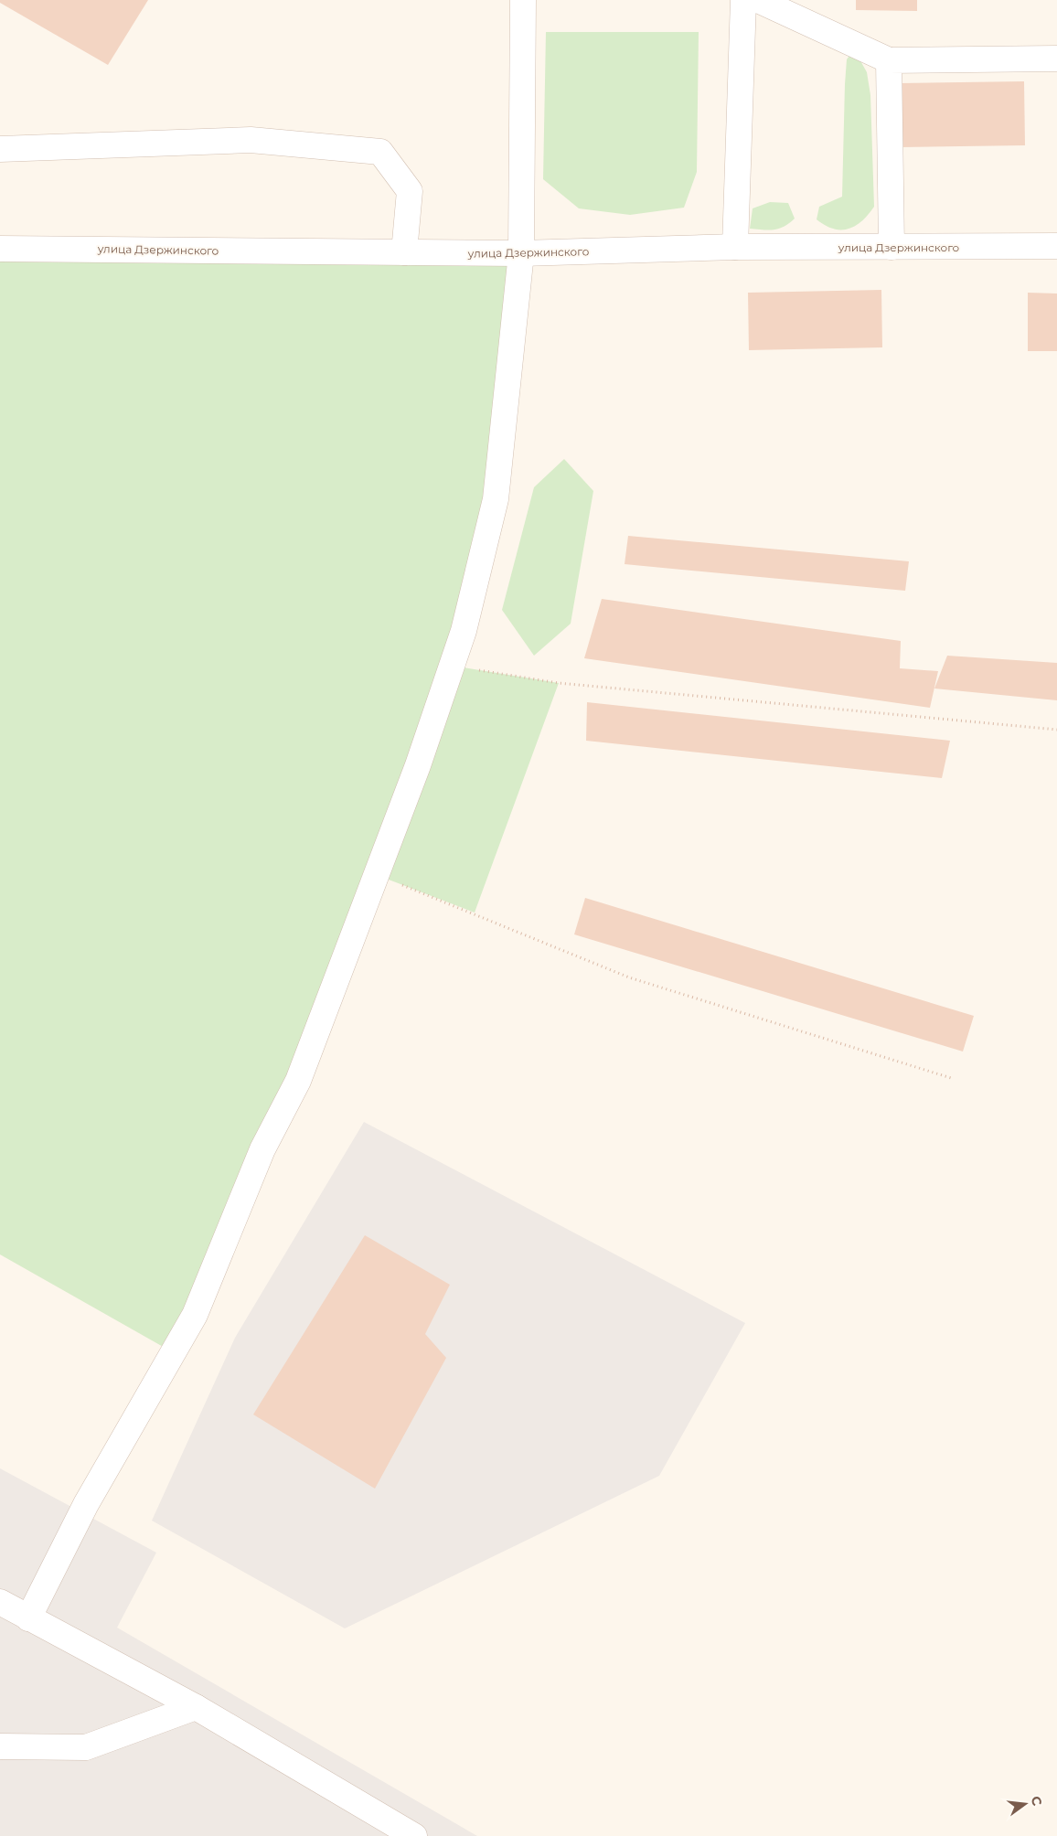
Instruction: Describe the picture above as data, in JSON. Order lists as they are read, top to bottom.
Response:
{
  "streets": {
    "street": ["улица Дзержинского"]
  },
  "north": "right"
}
